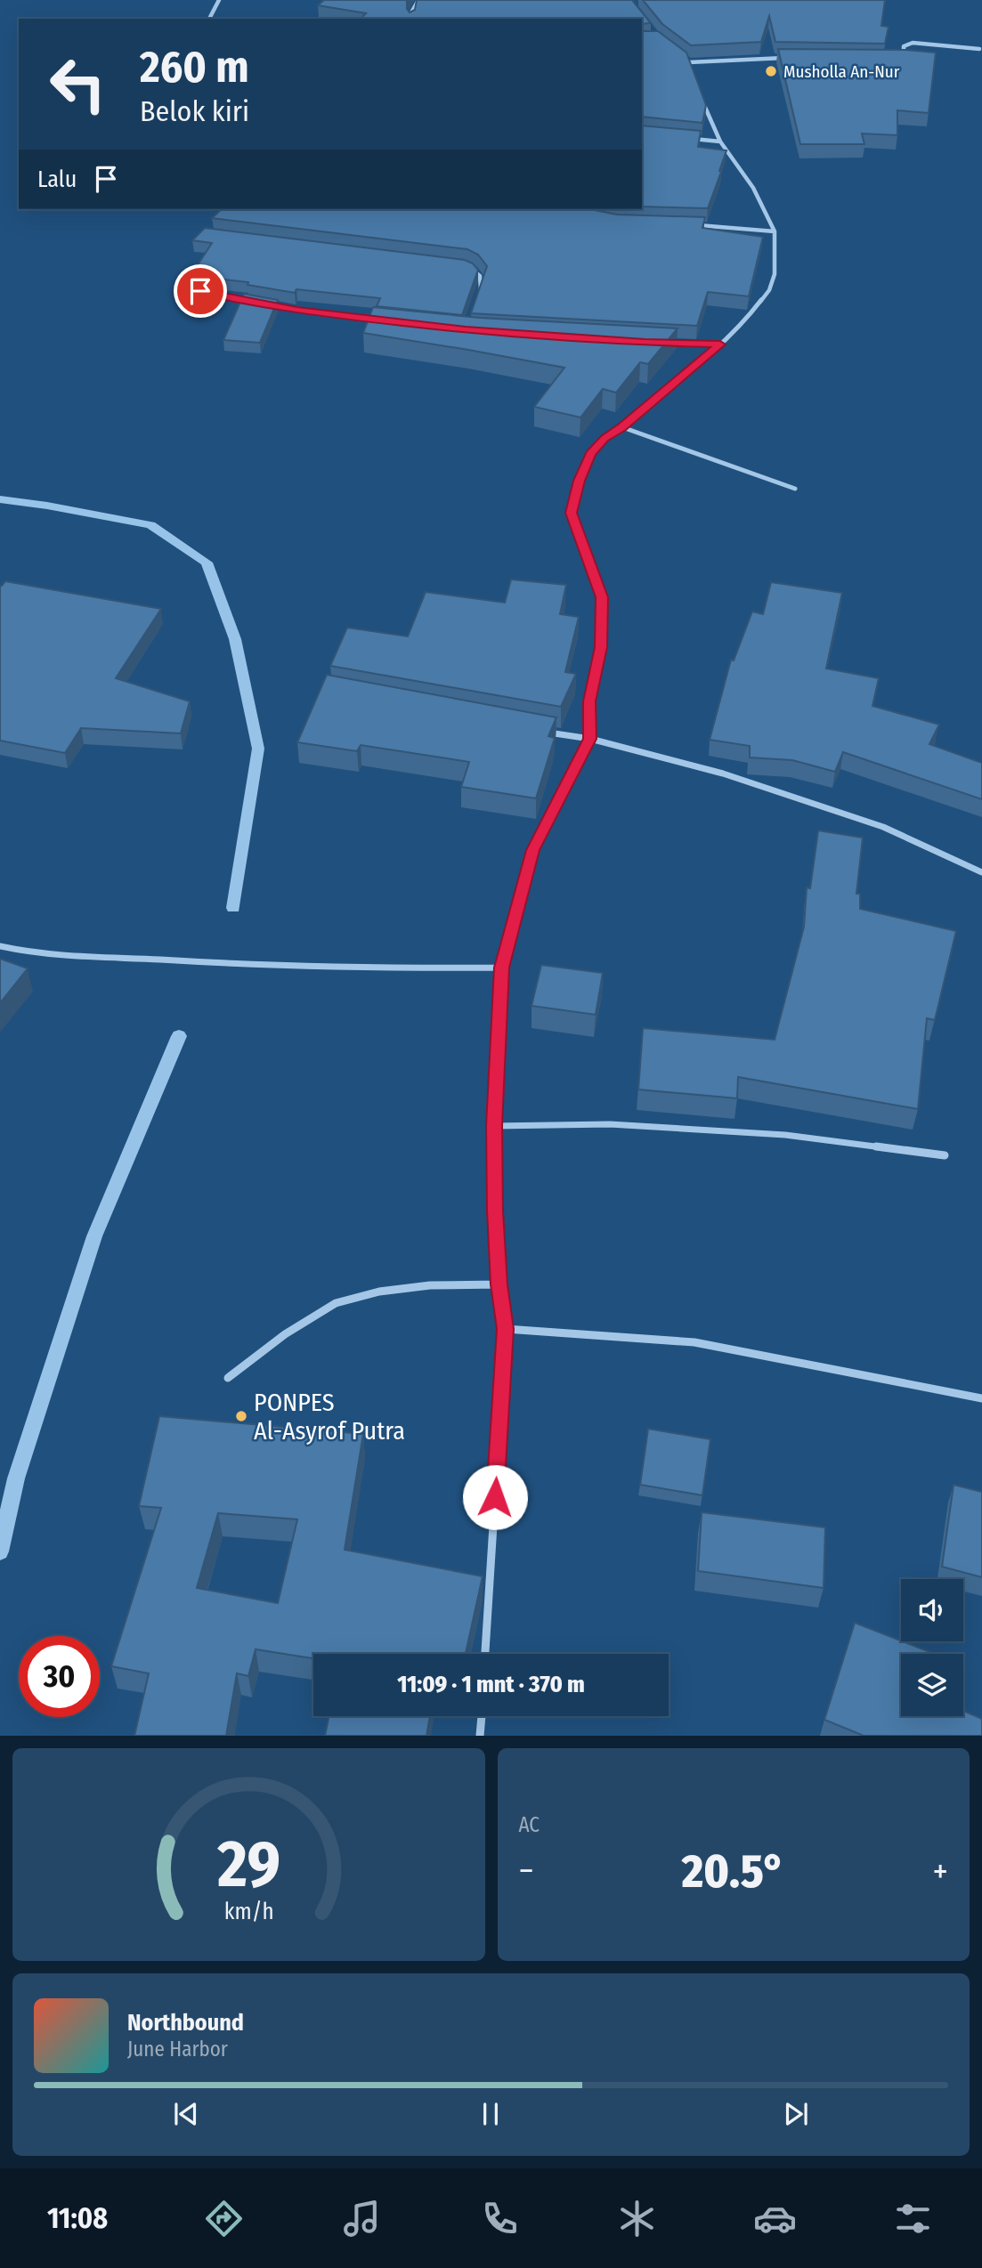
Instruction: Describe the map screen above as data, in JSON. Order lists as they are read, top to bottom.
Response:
{
  "places": ["Musholla An-Nur", "PONPES Al-Asyrof Putra"],
  "page": {
    "turn": ["260 m", "Belok kiri"],
    "then": "Lalu",
    "limit": "30",
    "trip": "11:09 · 1 mnt · 370 m",
    "tile": "AC",
    "heat": ["−", "20.5°", "+"],
    "song": ["Northbound", "June Harbor"],
    "tabs": "11:08",
    "gauge": ["29", "km/h"]
  }
}
